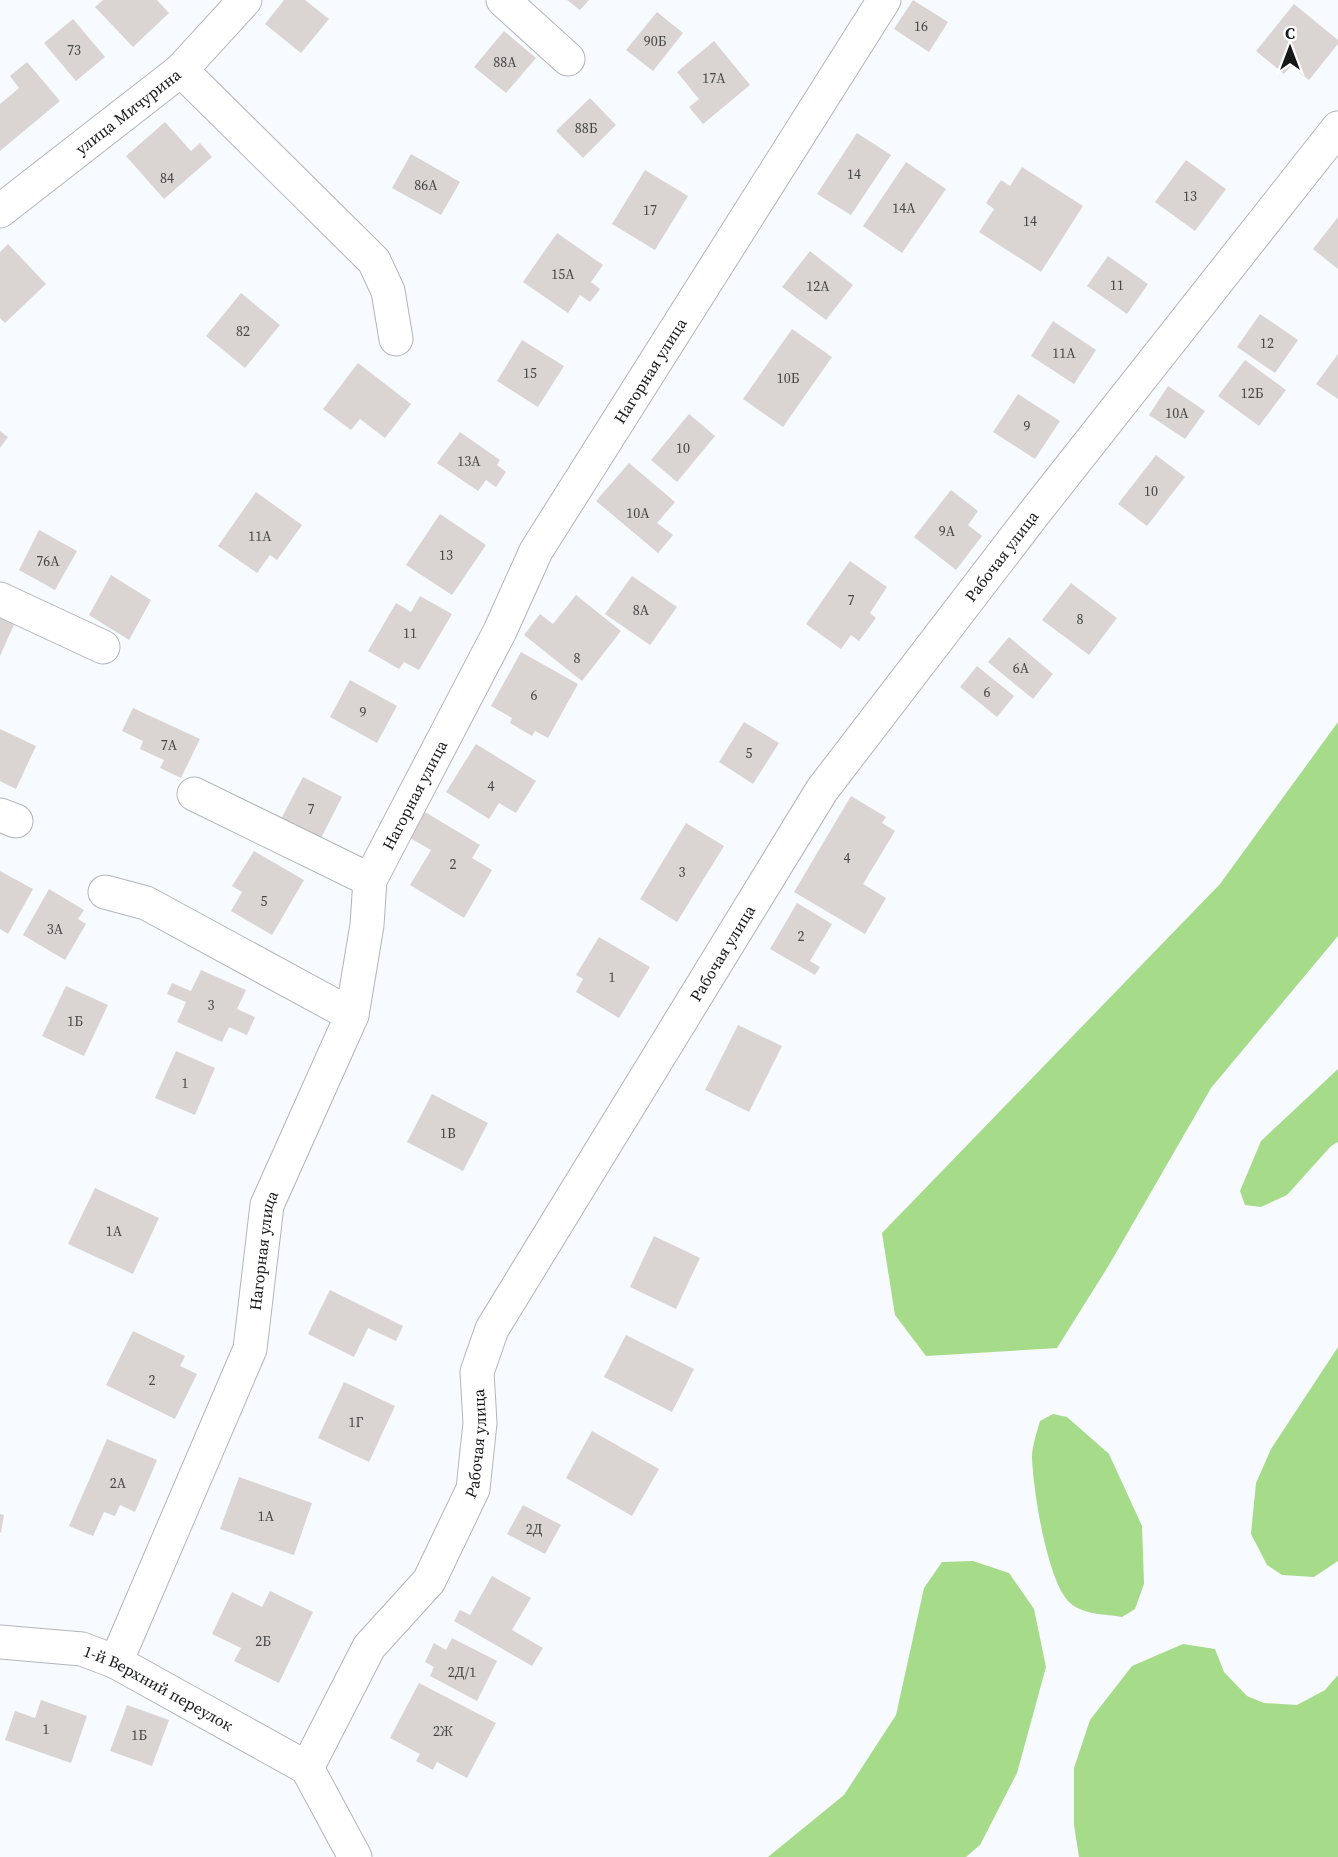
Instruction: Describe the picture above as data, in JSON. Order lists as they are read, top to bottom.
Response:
{
  "streets": {
    "street": [
      "улица Мичурина",
      "Нагорная улица",
      "Рабочая улица",
      "1-й Верхний переулок"
    ]
  },
  "crossings": [
    ["Нагорная улица", "1-й Верхний переулок"],
    ["Рабочая улица", "1-й Верхний переулок"]
  ],
  "house_numbers": [
    "16",
    "90Б",
    "73",
    "88А",
    "17А",
    "88Б",
    "14",
    "84",
    "86А",
    "13",
    "14А",
    "17",
    "14",
    "15А",
    "11",
    "12А",
    "82",
    "12",
    "11А",
    "15",
    "10Б",
    "12Б",
    "10А",
    "9",
    "10",
    "13А",
    "10",
    "10А",
    "9А",
    "11А",
    "13",
    "76А",
    "7",
    "8А",
    "8",
    "11",
    "8",
    "6А",
    "6",
    "6",
    "9",
    "7А",
    "5",
    "4",
    "7",
    "4",
    "2",
    "3",
    "5",
    "3А",
    "2",
    "1",
    "3",
    "1Б",
    "1",
    "1В",
    "1А",
    "2",
    "1Г",
    "2А",
    "1А",
    "2Д",
    "2Б",
    "2Д/1",
    "1",
    "2Ж",
    "1Б"
  ],
  "north": "top"
}
